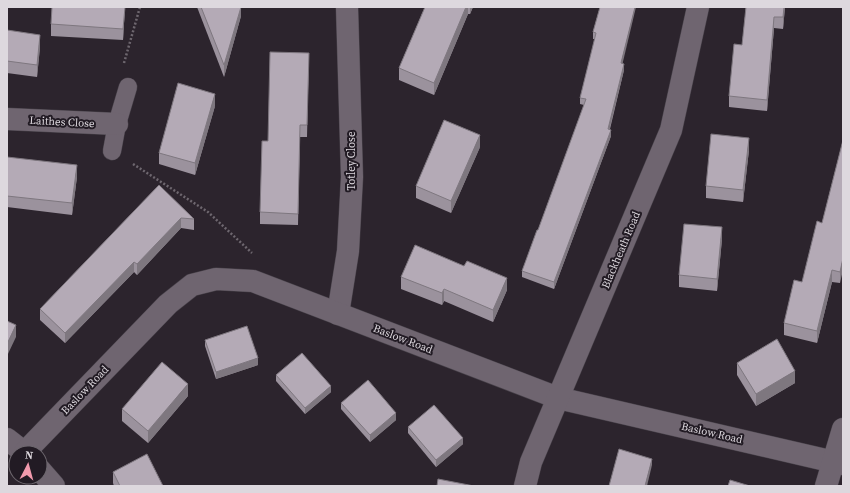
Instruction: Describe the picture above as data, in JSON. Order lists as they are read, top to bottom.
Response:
{
  "streets": {
    "street": [
      "Laithes Close",
      "Totley Close",
      "Blackheath Road",
      "Baslow Road"
    ]
  },
  "crossings": [
    ["Totley Close", "Baslow Road"],
    ["Blackheath Road", "Baslow Road"]
  ],
  "north": "top"
}
